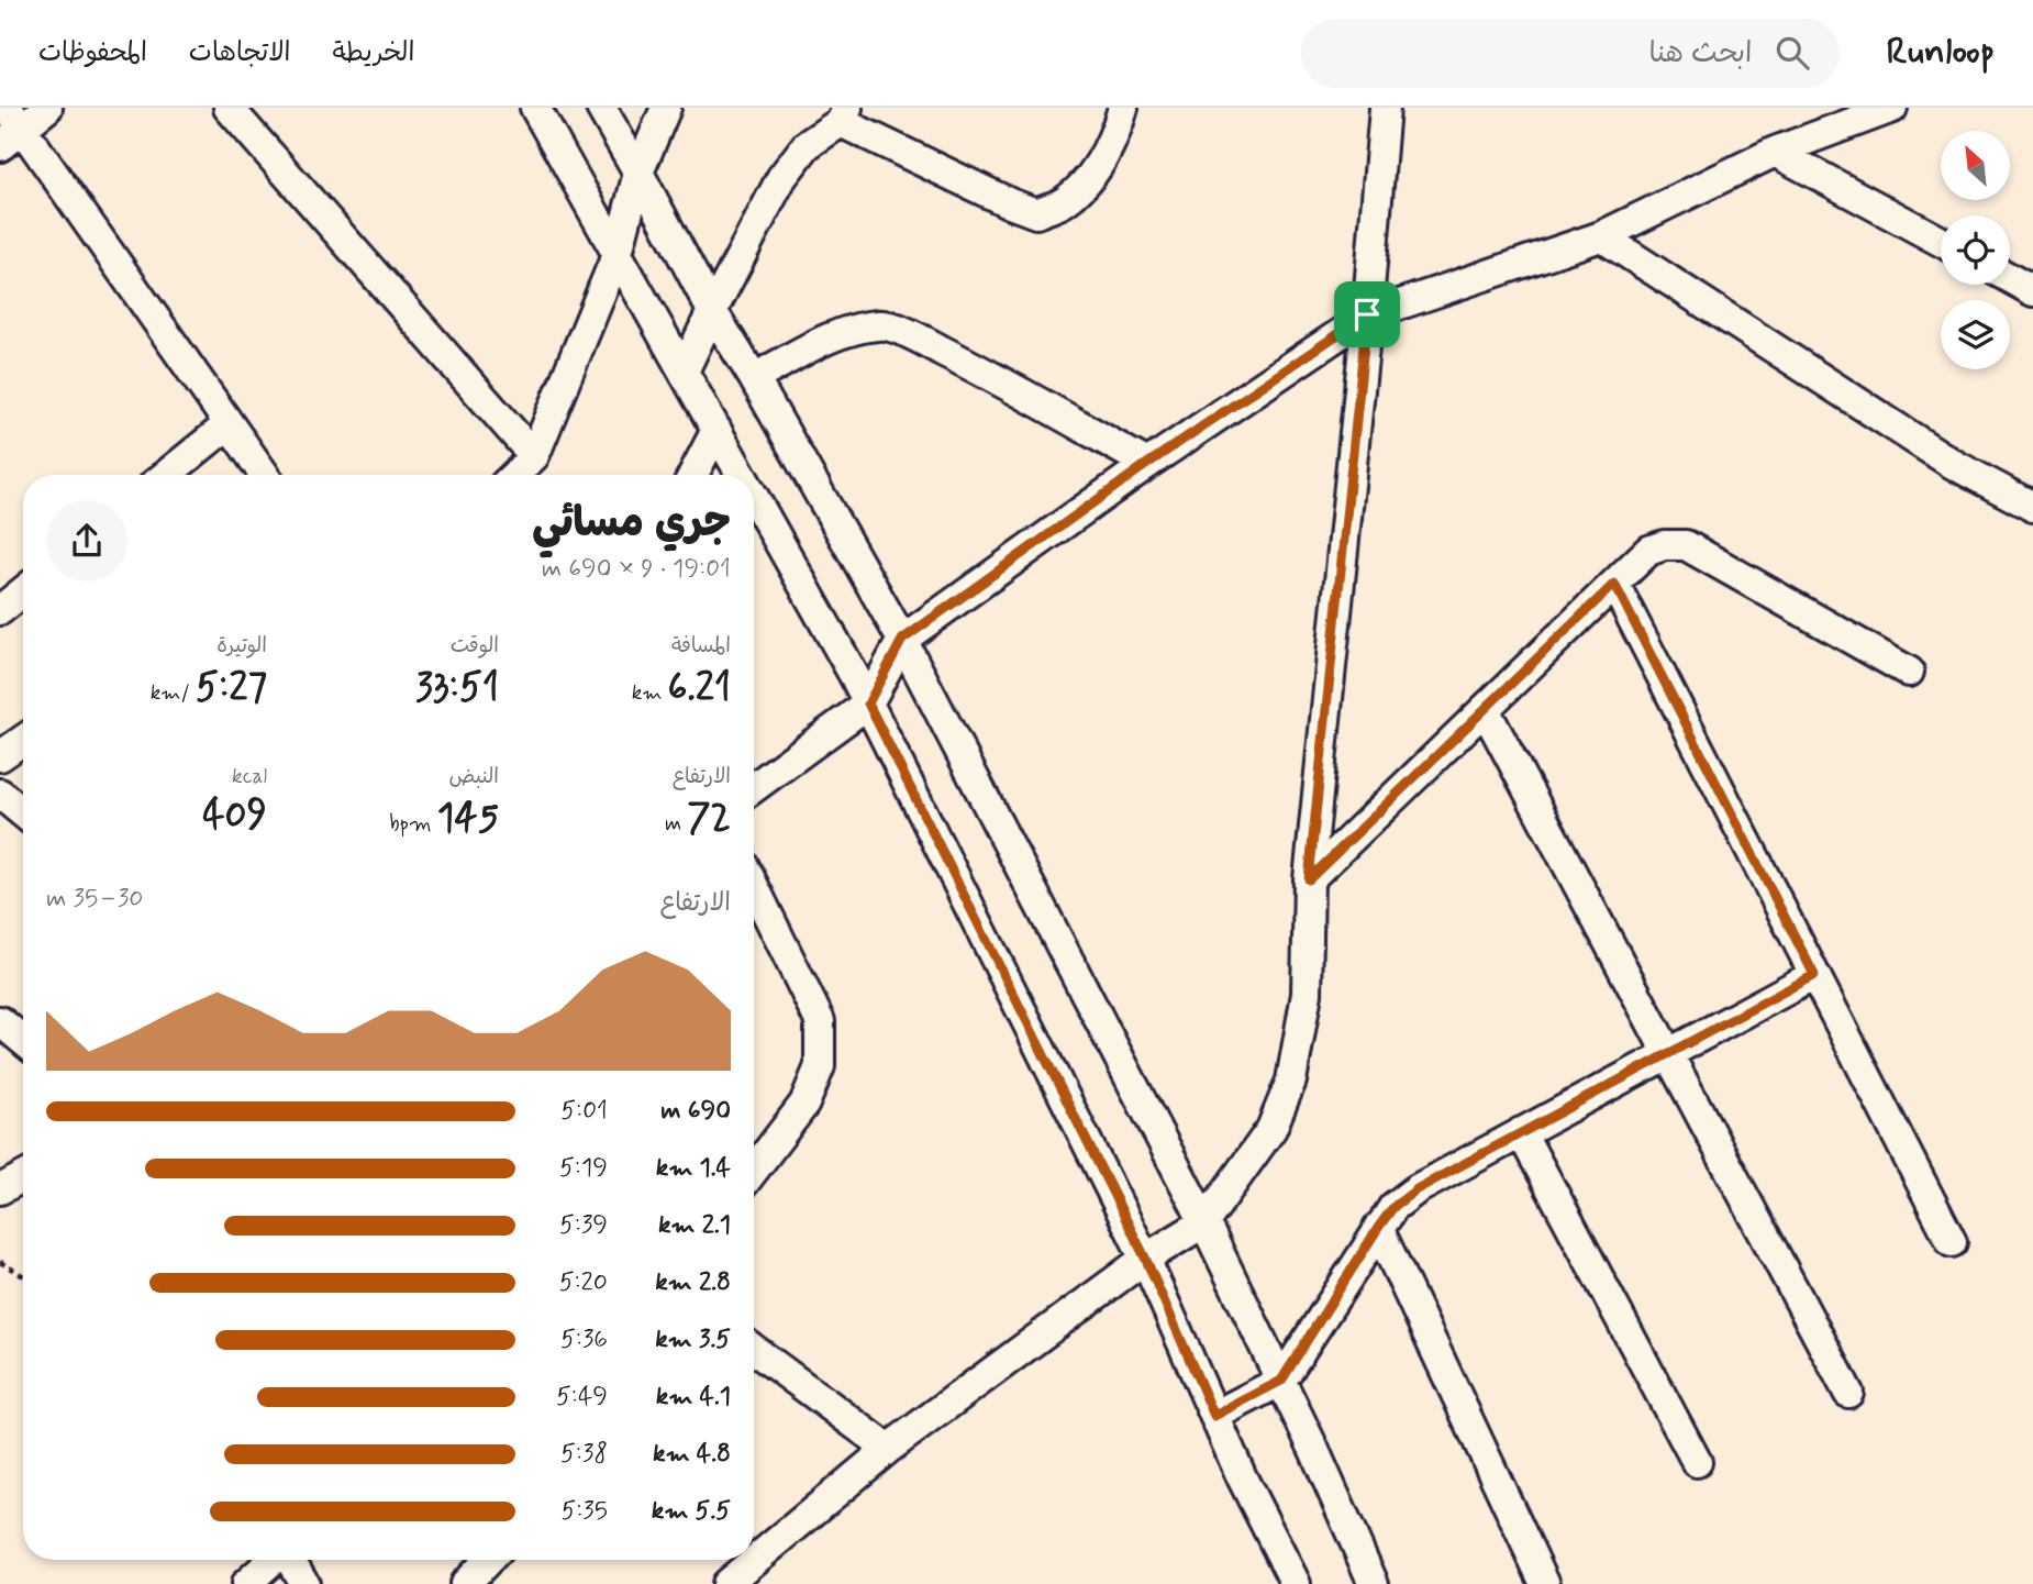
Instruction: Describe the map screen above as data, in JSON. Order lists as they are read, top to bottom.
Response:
{
  "north": "top left",
  "page": {
    "header": "Runloop",
    "search": "ابحث هنا",
    "nav": ["الخريطة", "الاتجاهات", "المحفوظات"],
    "heading": ["جري مسائي", "19:01 · 9 × 690 m"],
    "stats": [
      ["المسافة", "6.21 km"],
      ["الوقت", "33:51"],
      ["الوتيرة", "5:27 /km"],
      ["الارتفاع", "72 m"],
      ["النبض", "145 bpm"],
      ["kcal", "409"]
    ],
    "chart": ["الارتفاع", "30–35 m"],
    "list": [
      {
        "name": "690 m",
        "note": "5:01"
      },
      {
        "name": "1.4 km",
        "note": "5:19"
      },
      {
        "name": "2.1 km",
        "note": "5:39"
      },
      {
        "name": "2.8 km",
        "note": "5:20"
      },
      {
        "name": "3.5 km",
        "note": "5:36"
      },
      {
        "name": "4.1 km",
        "note": "5:49"
      },
      {
        "name": "4.8 km",
        "note": "5:38"
      },
      {
        "name": "5.5 km",
        "note": "5:35"
      }
    ]
  }
}
